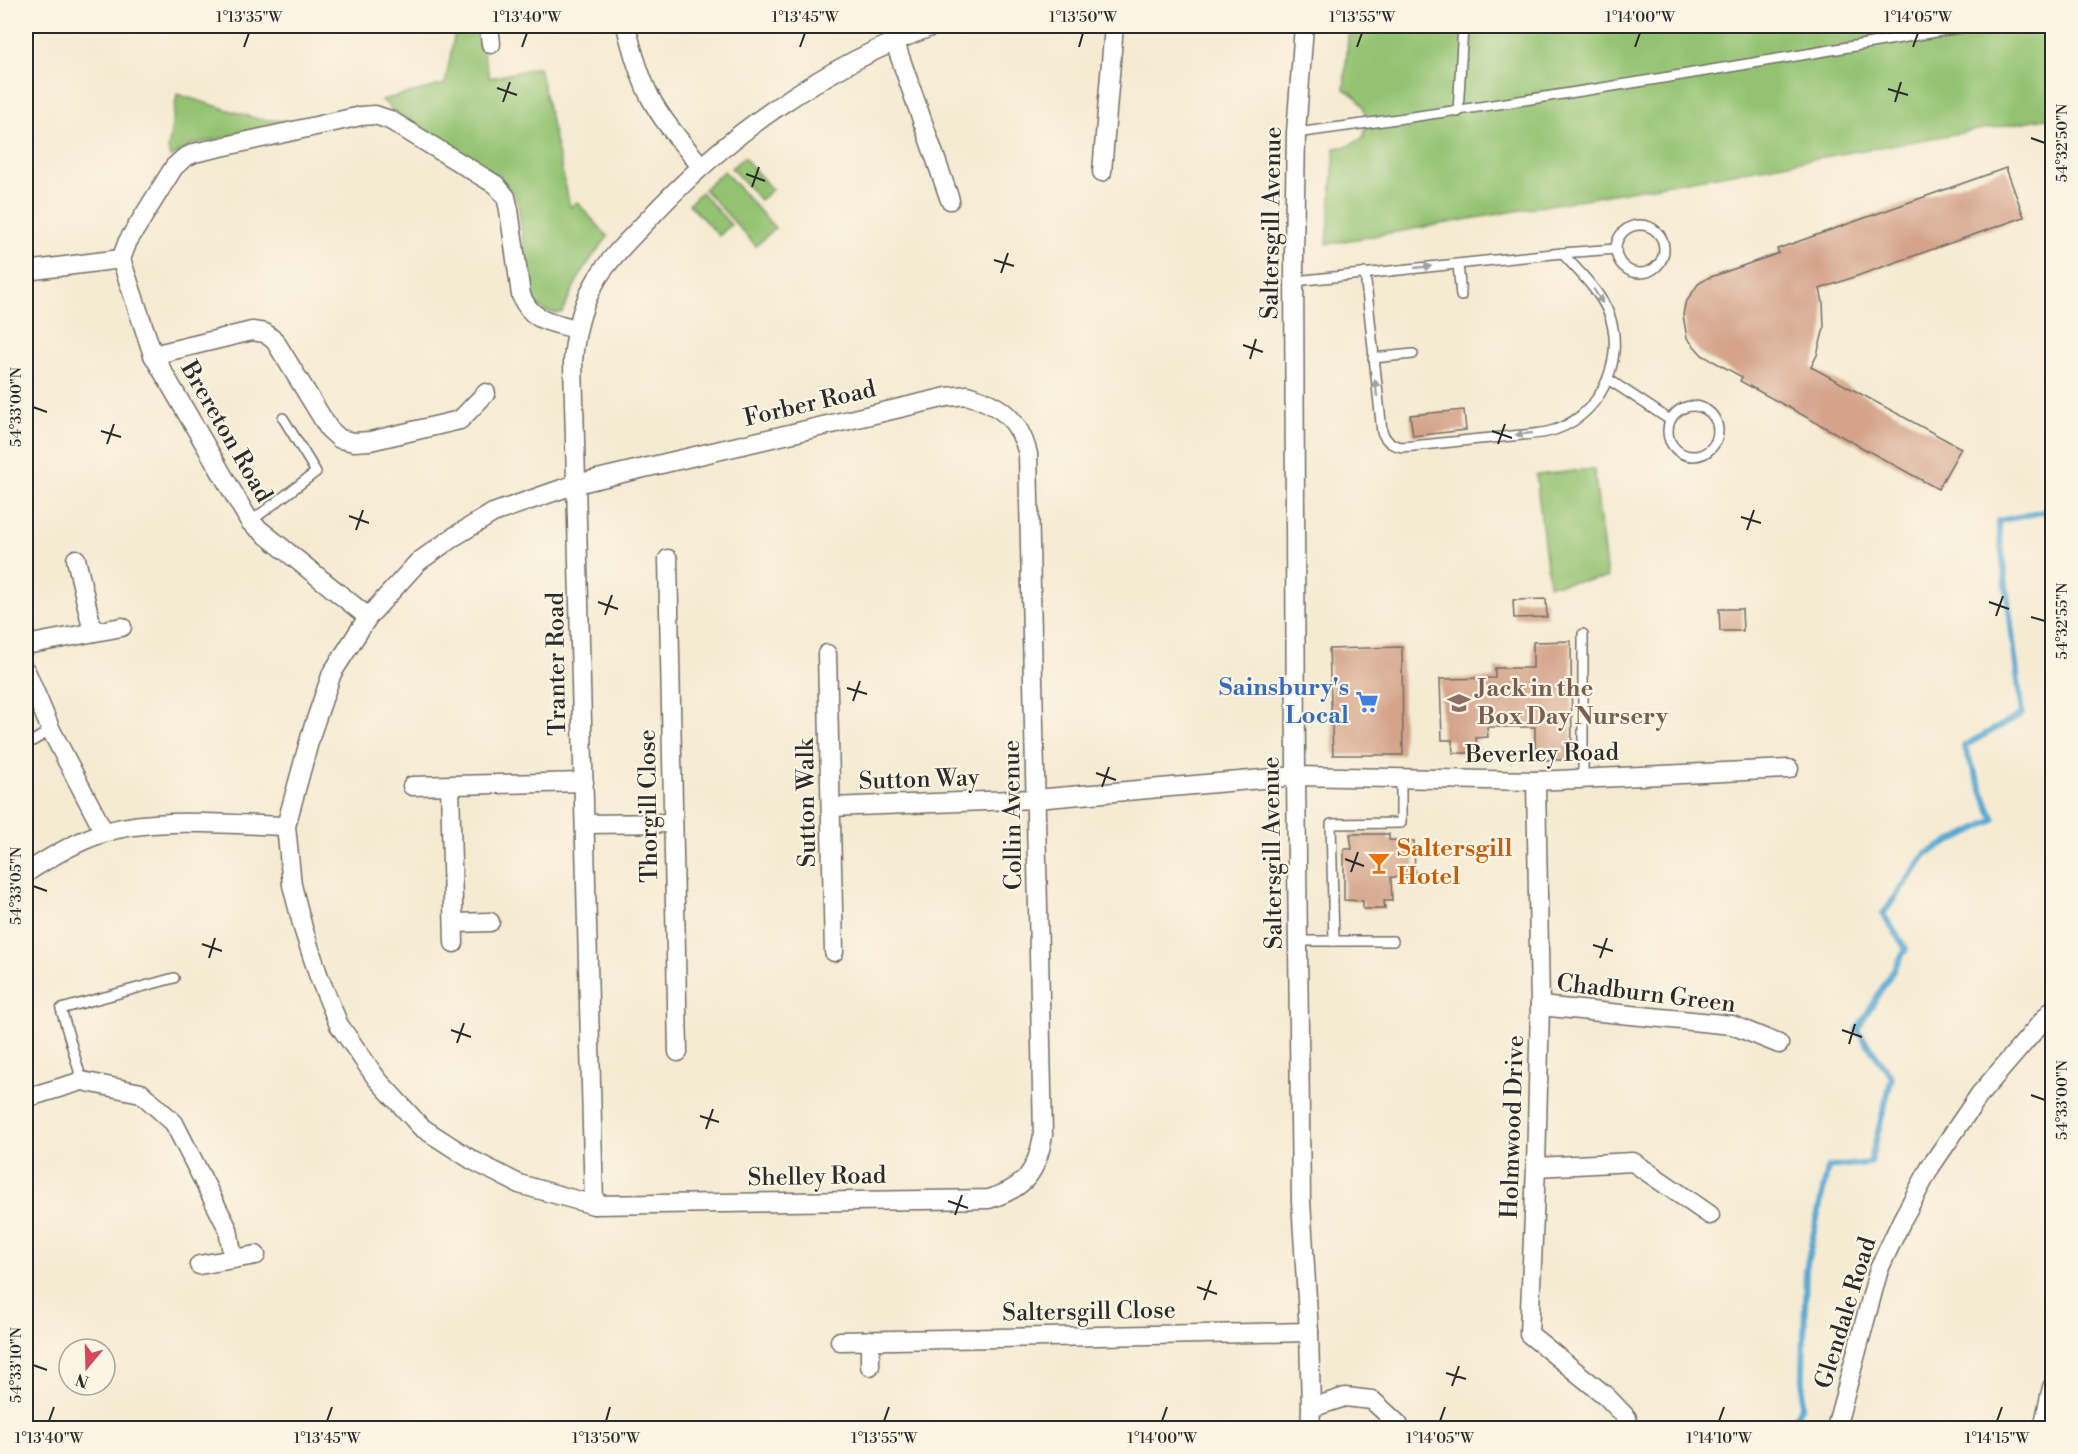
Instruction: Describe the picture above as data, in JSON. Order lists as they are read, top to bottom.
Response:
{
  "streets": {
    "street": [
      "Saltersgill Avenue",
      "Forber Road",
      "Brereton Road",
      "Tranter Road",
      "Beverley Road",
      "Sutton Way",
      "Sutton Walk",
      "Thorgill Close",
      "Collin Avenue",
      "Chadburn Green",
      "Holmwood Drive",
      "Shelley Road",
      "Saltersgill Close",
      "Glendale Road"
    ]
  },
  "crossings": [
    ["Saltersgill Avenue", "Beverley Road"],
    ["Saltersgill Avenue", "Sutton Way"],
    ["Saltersgill Avenue", "Saltersgill Close"],
    ["Forber Road", "Brereton Road"],
    ["Forber Road", "Tranter Road"],
    ["Forber Road", "Collin Avenue"],
    ["Forber Road", "Shelley Road"],
    ["Tranter Road", "Shelley Road"],
    ["Beverley Road", "Sutton Way"],
    ["Beverley Road", "Holmwood Drive"],
    ["Sutton Way", "Sutton Walk"],
    ["Sutton Way", "Collin Avenue"],
    ["Collin Avenue", "Shelley Road"],
    ["Chadburn Green", "Holmwood Drive"]
  ],
  "places": {
    "supermarket": ["Sainsbury's Local"],
    "school or university": ["Jack in the Box Day Nursery"],
    "bar": ["Saltersgill Hotel"]
  },
  "north": "bottom",
  "coordinates": [
    "1°13'35\"W",
    "1°13'40\"W",
    "1°13'45\"W",
    "1°13'50\"W",
    "1°13'55\"W",
    "1°14'00\"W",
    "1°14'05\"W",
    "54°32'50\"N",
    "54°33'00\"N",
    "54°32'55\"N",
    "54°33'05\"N",
    "54°33'10\"N",
    "1°14'10\"W",
    "1°14'15\"W"
  ]
}
